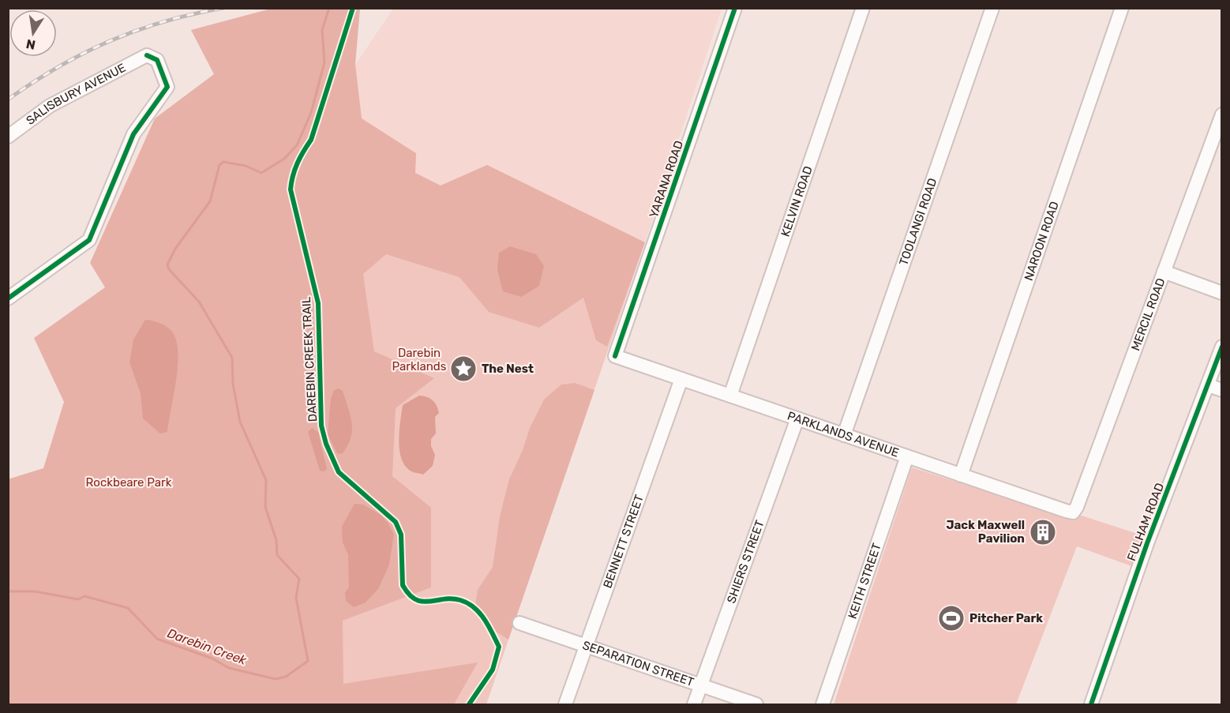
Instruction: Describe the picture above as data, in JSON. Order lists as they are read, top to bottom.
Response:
{
  "streets": {
    "street": [
      "SALISBURY AVENUE",
      "YARANA ROAD",
      "KELVIN ROAD",
      "TOOLANGI ROAD",
      "NAROON ROAD",
      "MERCIL ROAD",
      "PARKLANDS AVENUE",
      "FULHAM ROAD",
      "BENNETT STREET",
      "SHIERS STREET",
      "KEITH STREET",
      "SEPARATION STREET"
    ],
    "cycle path": ["DAREBIN CREEK TRAIL"]
  },
  "crossings": [
    ["YARANA ROAD", "PARKLANDS AVENUE"],
    ["KELVIN ROAD", "PARKLANDS AVENUE"],
    ["TOOLANGI ROAD", "PARKLANDS AVENUE"],
    ["NAROON ROAD", "PARKLANDS AVENUE"],
    ["MERCIL ROAD", "PARKLANDS AVENUE"],
    ["PARKLANDS AVENUE", "BENNETT STREET"],
    ["PARKLANDS AVENUE", "SHIERS STREET"],
    ["PARKLANDS AVENUE", "KEITH STREET"],
    ["BENNETT STREET", "SEPARATION STREET"],
    ["SHIERS STREET", "SEPARATION STREET"]
  ],
  "water": ["Darebin Creek"],
  "parks": ["Darebin Parklands", "Rockbeare Park"],
  "places": {
    "place": ["The Nest"],
    "building": ["Jack Maxwell Pavilion"],
    "sports": ["Pitcher Park"]
  },
  "north": "bottom"
}
